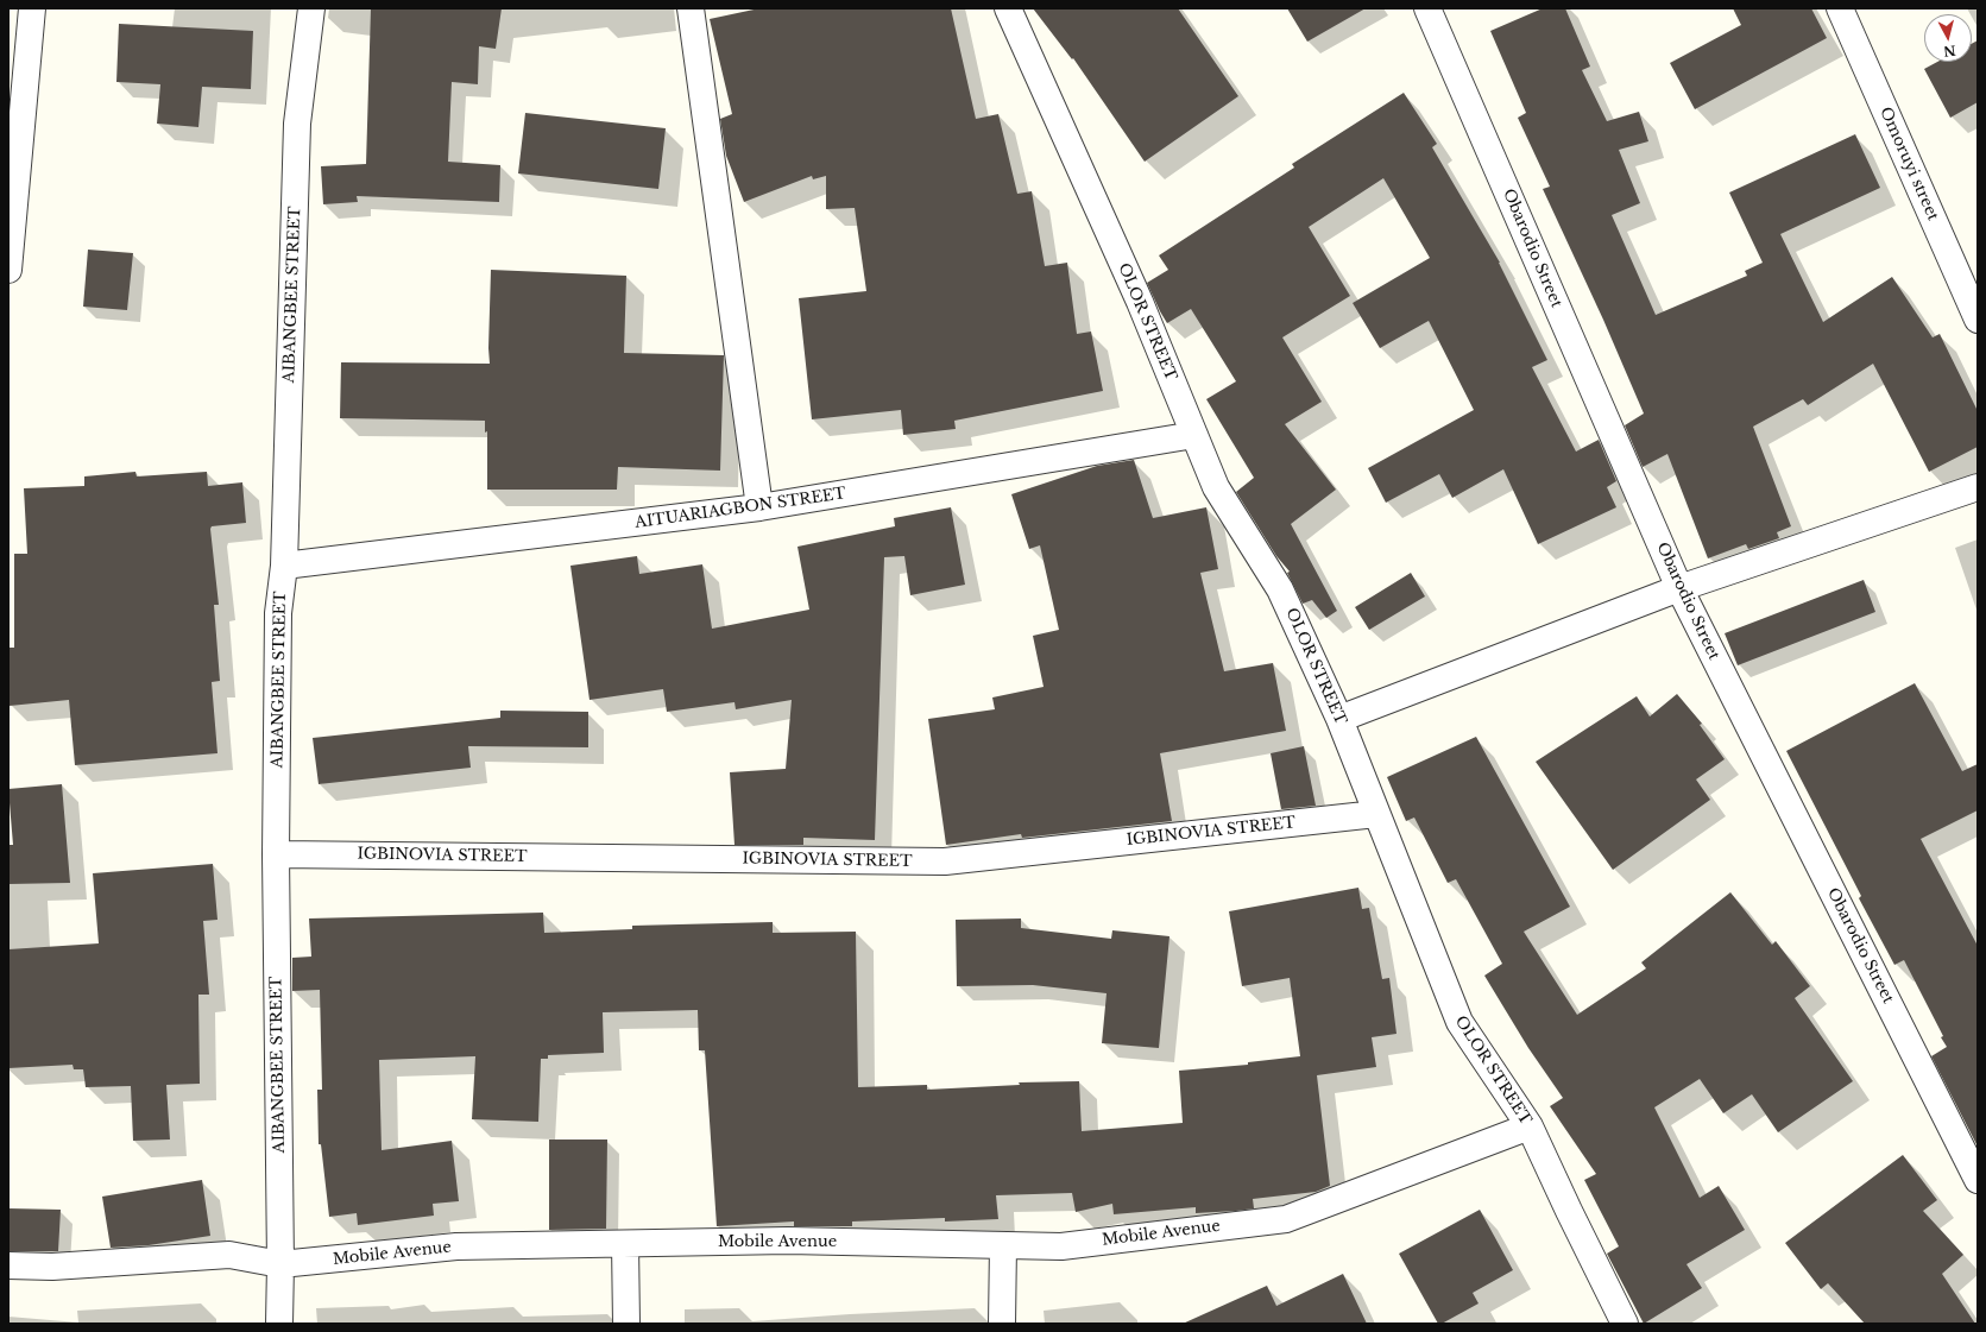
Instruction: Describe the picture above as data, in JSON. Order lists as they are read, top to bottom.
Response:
{
  "streets": {
    "street": [
      "Omoruyi street",
      "Obarodio Street",
      "AIBANGBEE STREET",
      "OLOR STREET",
      "AITUARIAGBON STREET",
      "IGBINOVIA STREET",
      "Mobile Avenue"
    ]
  },
  "crossings": [
    ["AIBANGBEE STREET", "AITUARIAGBON STREET"],
    ["AIBANGBEE STREET", "IGBINOVIA STREET"],
    ["AIBANGBEE STREET", "Mobile Avenue"],
    ["OLOR STREET", "AITUARIAGBON STREET"],
    ["OLOR STREET", "IGBINOVIA STREET"],
    ["OLOR STREET", "Mobile Avenue"]
  ],
  "north": "bottom"
}
